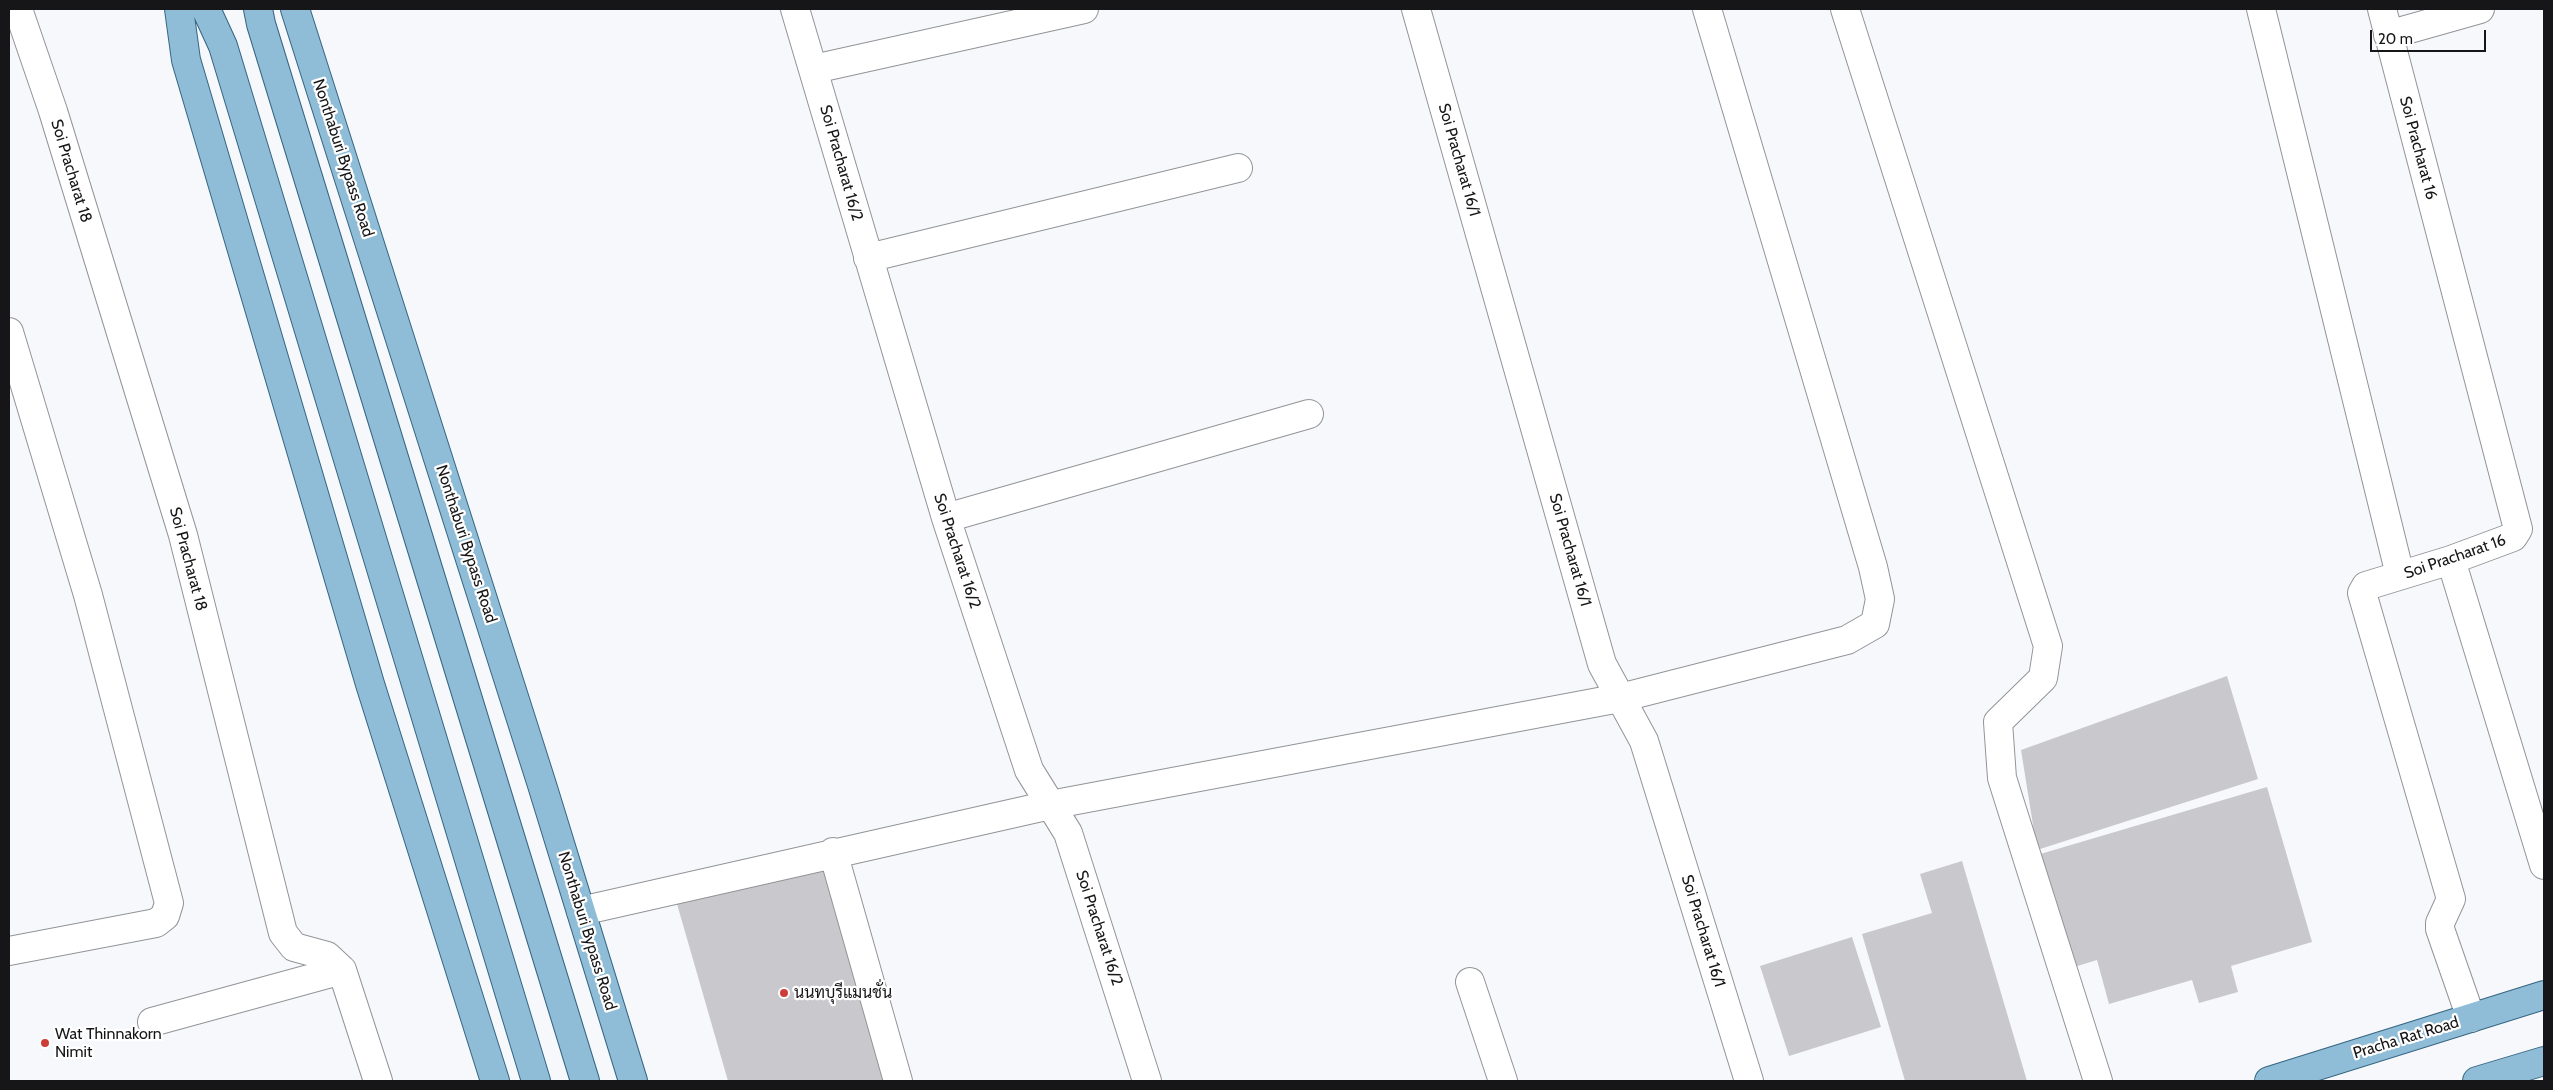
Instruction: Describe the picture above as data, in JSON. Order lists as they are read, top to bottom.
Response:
{
  "streets": {
    "main road": ["Nonthaburi Bypass Road", "Pracha Rat Road"],
    "street": [
      "Soi Pracharat 16",
      "Soi Pracharat 16/1",
      "Soi Pracharat 16/2",
      "Soi Pracharat 18"
    ]
  },
  "crossings": [
    ["Soi Pracharat 16", "Pracha Rat Road"]
  ],
  "places": ["นนทบุรีแมนชั่น", "Wat Thinnakorn Nimit"],
  "scale_bar": "20 m"
}
